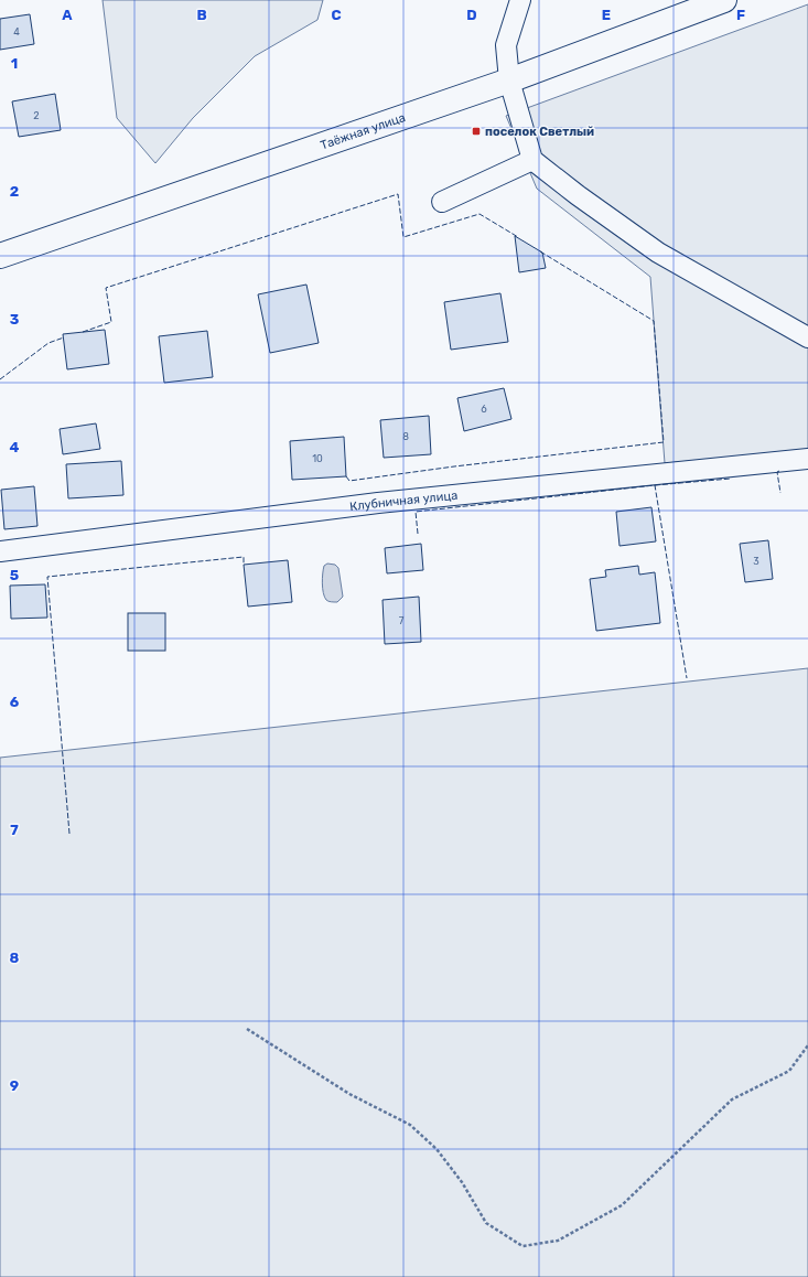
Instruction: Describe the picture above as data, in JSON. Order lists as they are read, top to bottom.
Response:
{
  "streets": {
    "street": ["Таёжная улица", "Клубничная улица"]
  },
  "places": {
    "transit": ["поселок Светлый"]
  },
  "house_numbers": [
    "4",
    "2",
    "6",
    "8",
    "10",
    "3",
    "7"
  ],
  "grid": {
    "columns": [
      "A",
      "B",
      "C",
      "D",
      "E",
      "F"
    ],
    "rows": [
      "1",
      "2",
      "3",
      "4",
      "5",
      "6",
      "7",
      "8",
      "9"
    ]
  }
}
